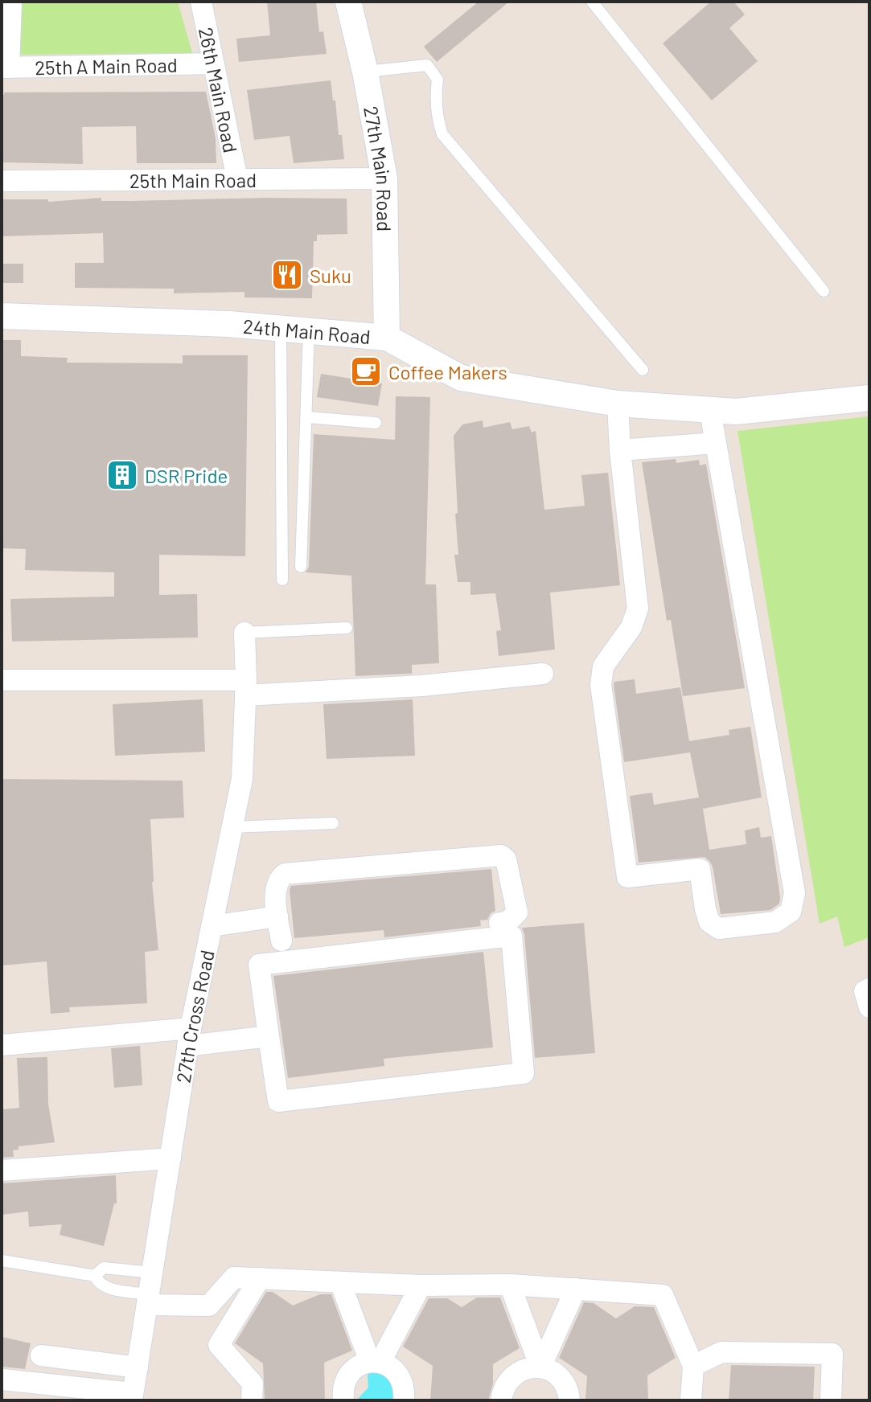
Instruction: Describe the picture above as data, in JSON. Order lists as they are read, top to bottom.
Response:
{
  "streets": {
    "street": [
      "25th A Main Road",
      "26th Main Road",
      "27th Main Road",
      "25th Main Road",
      "24th Main Road",
      "27th Cross Road"
    ]
  },
  "crossings": [
    ["25th A Main Road", "26th Main Road"],
    ["26th Main Road", "25th Main Road"],
    ["27th Main Road", "25th Main Road"],
    ["27th Main Road", "24th Main Road"]
  ],
  "places": {
    "restaurant": ["Suku"],
    "cafe": ["Coffee Makers"],
    "building": ["DSR Pride"]
  }
}
